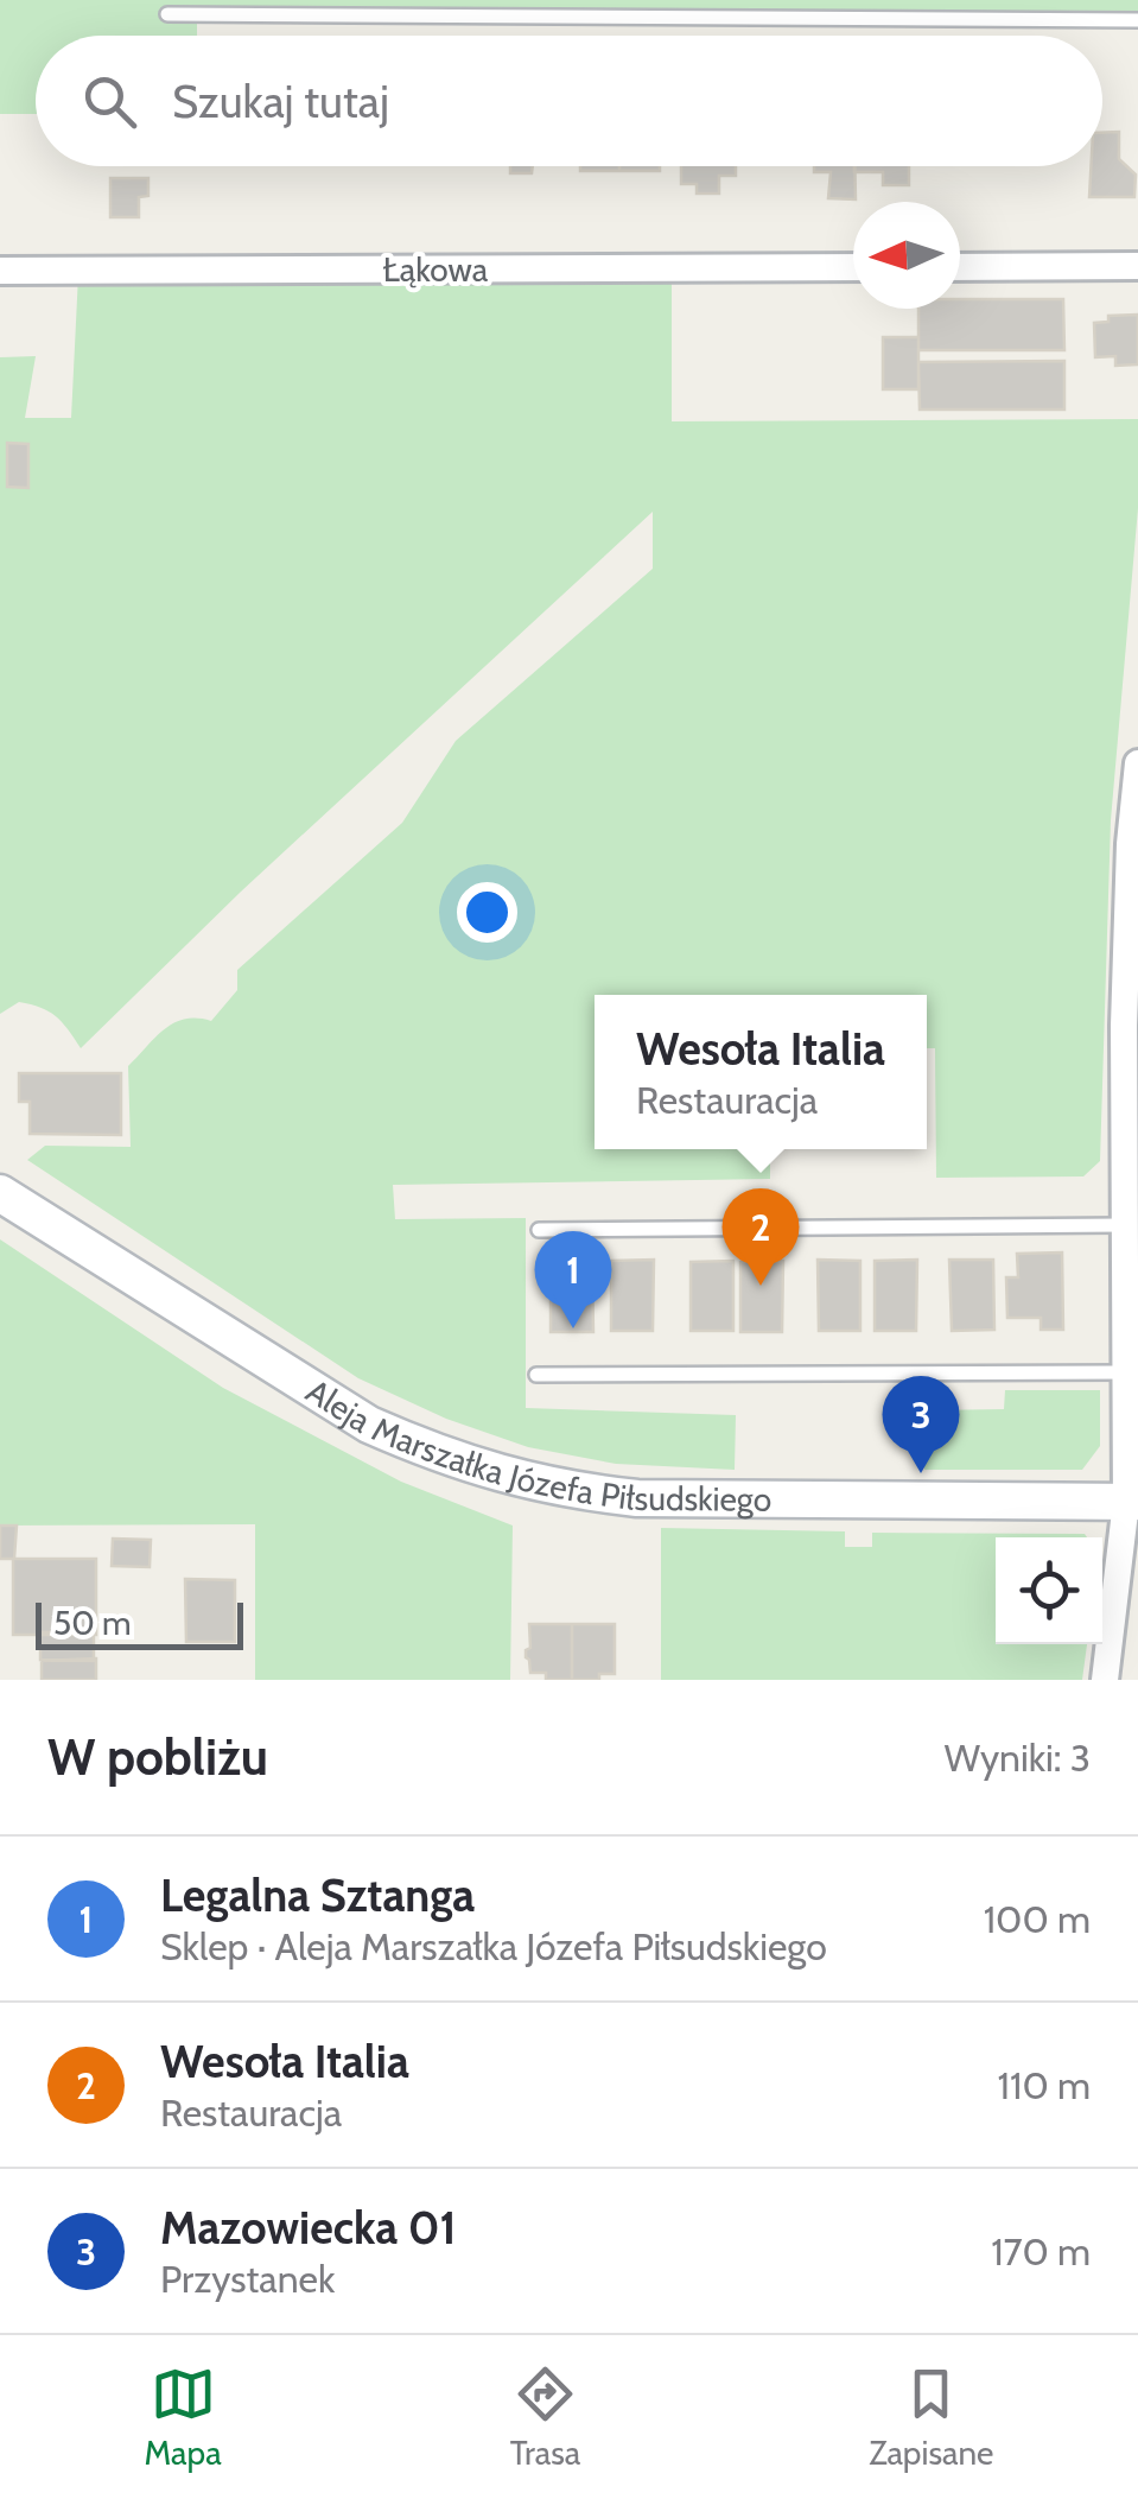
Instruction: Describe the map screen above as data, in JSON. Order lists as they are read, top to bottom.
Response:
{
  "streets": {
    "main road": ["Aleja Marszałka Józefa Piłsudskiego"],
    "street": ["Łąkowa"]
  },
  "scale_bar": "50 m",
  "north": "left",
  "page": {
    "search": "Szukaj tutaj",
    "popup": ["Wesoła Italia", "Restauracja"],
    "pins": ["2", "1", "3"],
    "scale": "50 m",
    "heading": ["W pobliżu", "Wyniki: 3"],
    "list": [
      {
        "mark": "1",
        "name": "Legalna Sztanga",
        "note": "Sklep · Aleja Marszałka Józefa Piłsudskiego",
        "value": "100 m"
      },
      {
        "mark": "2",
        "name": "Wesoła Italia",
        "note": "Restauracja",
        "value": "110 m"
      },
      {
        "mark": "3",
        "name": "Mazowiecka 01",
        "note": "Przystanek",
        "value": "170 m"
      }
    ],
    "nav": ["Mapa", "Trasa", "Zapisane"]
  }
}
